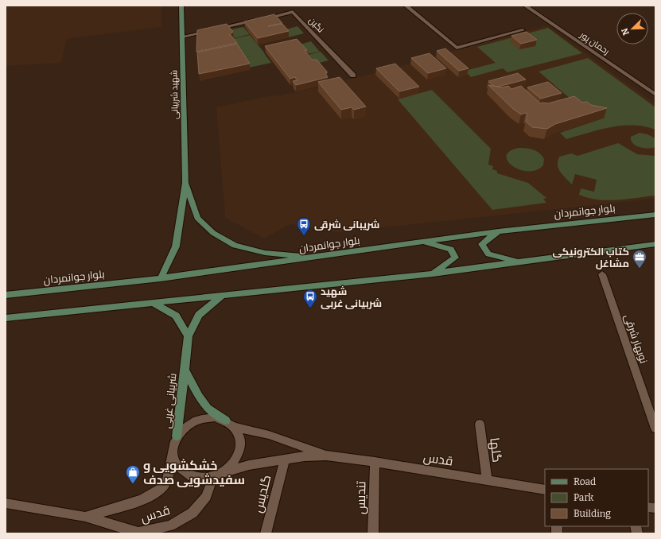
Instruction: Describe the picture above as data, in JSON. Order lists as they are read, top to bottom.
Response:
{
  "streets": {
    "main road": ["شهید شربیانی", "بلوار جوانمردان", "شربیانی غربی"],
    "street": [
      "نگین",
      "رحمان پور",
      "نوبهار شرقی",
      "گلها",
      "قدس",
      "گلدیس",
      "تندیس"
    ]
  },
  "crossings": [
    ["نگین", "شهید شربیانی"],
    ["شهید شربیانی", "بلوار جوانمردان"],
    ["شربیانی غربی", "قدس"],
    ["گلها", "قدس"],
    ["قدس", "گلدیس"],
    ["قدس", "تندیس"]
  ],
  "places": {
    "bus stop": ["شریبانی شرقی", "شهید شربیانی غربی"],
    "office": ["کتاب الکترونیکی مشاغل"],
    "shop": ["خشکشویی و سفیدشویی صدف"]
  },
  "legend": ["Road", "Park", "Building"],
  "north": "bottom left"
}
